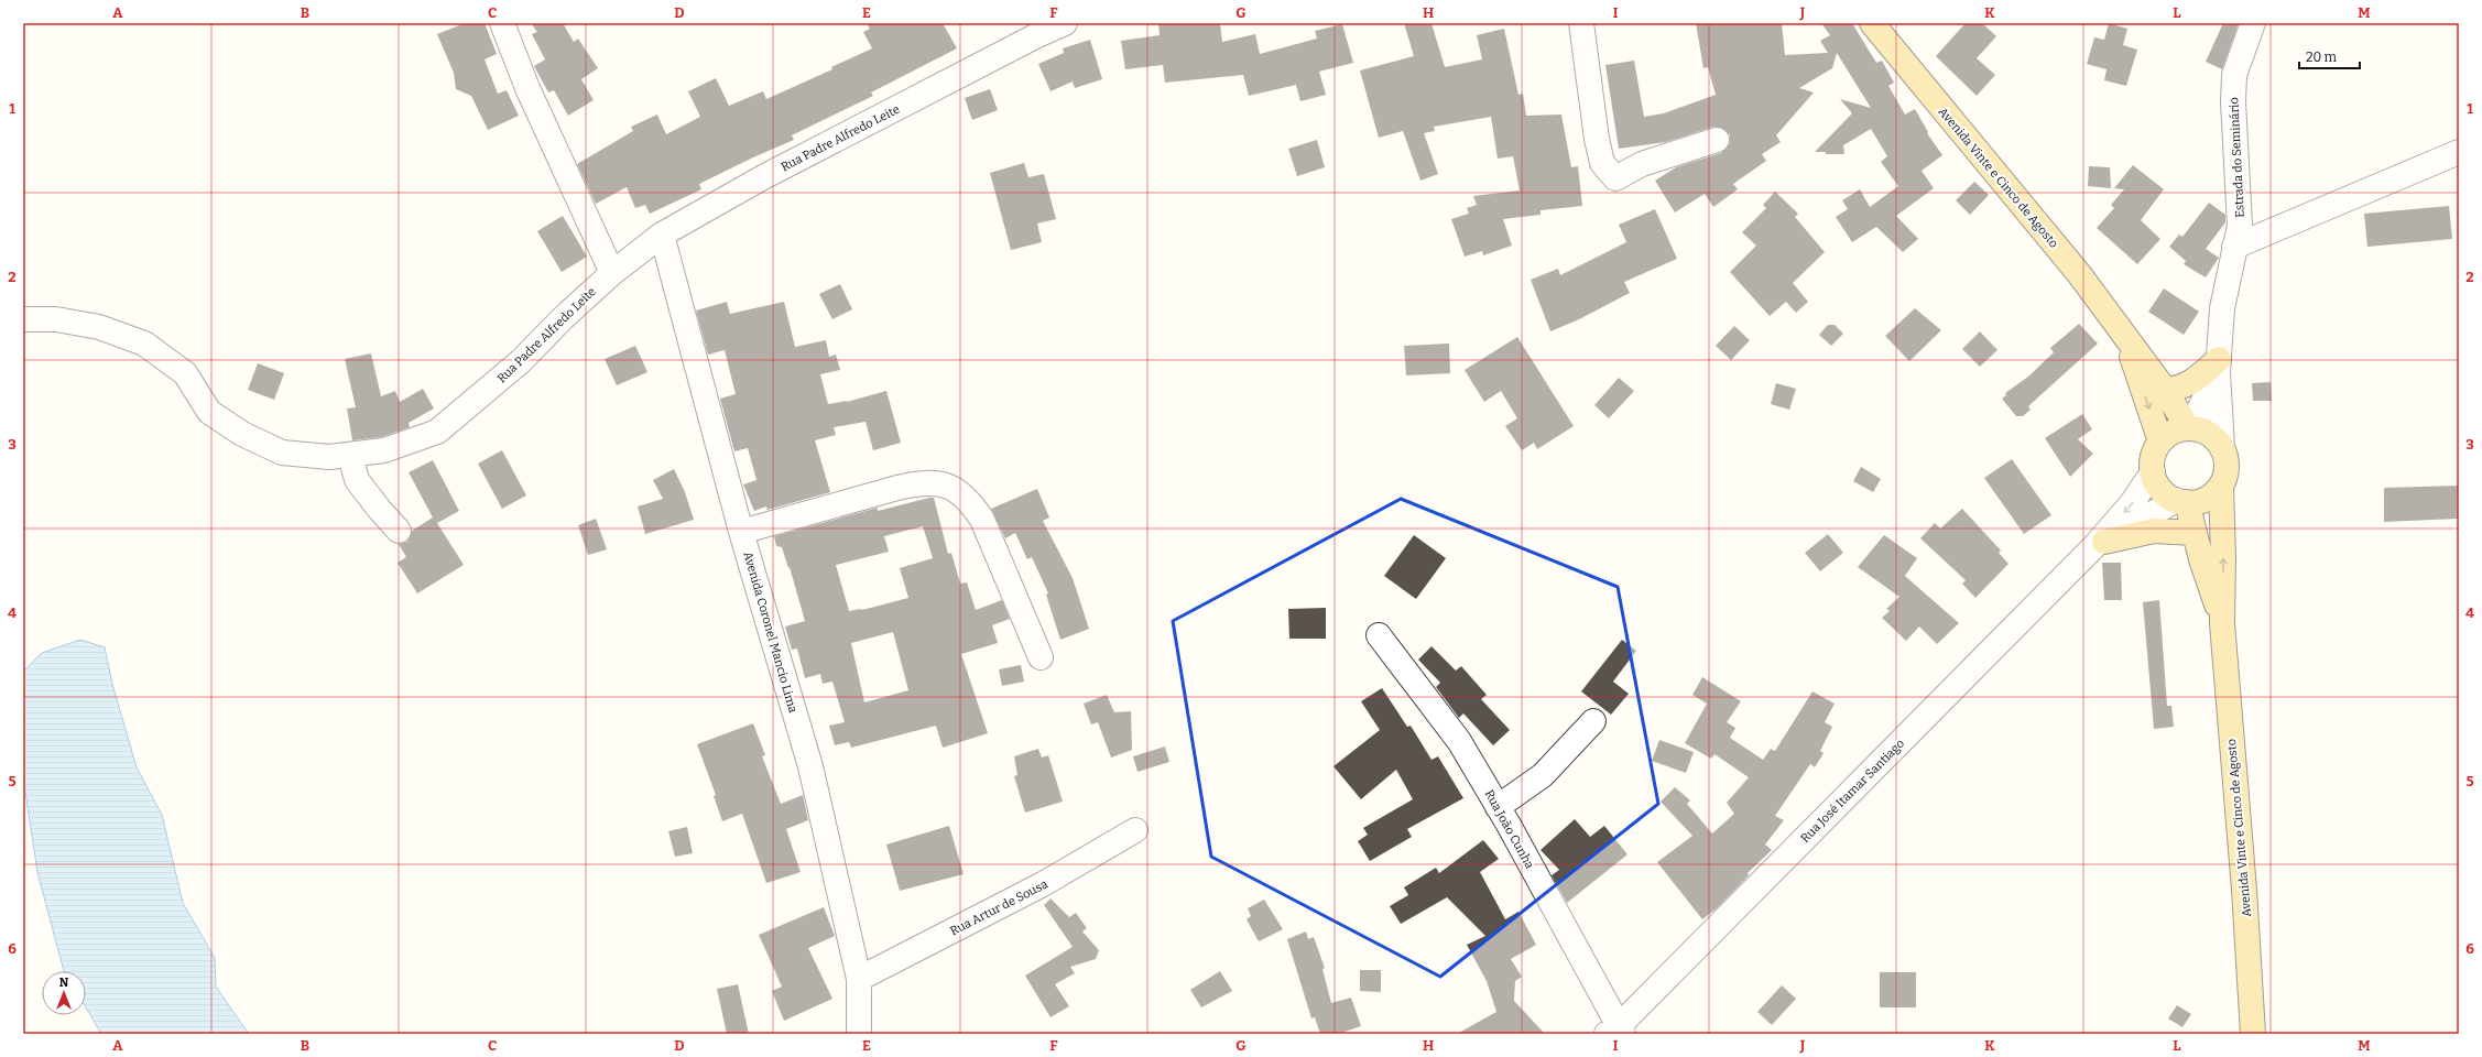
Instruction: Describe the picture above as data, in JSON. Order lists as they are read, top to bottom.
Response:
{
  "streets": {
    "main road": ["Avenida Vinte e Cinco de Agosto"],
    "street": [
      "Rua Padre Alfredo Leite",
      "Estrada do Seminário",
      "Avenida Coronel Mancio Lima",
      "Rua José Itamar Santiago",
      "Rua João Cunha",
      "Rua Artur de Sousa"
    ]
  },
  "crossings": [
    ["Rua Padre Alfredo Leite", "Avenida Coronel Mancio Lima"],
    ["Estrada do Seminário", "Avenida Vinte e Cinco de Agosto"],
    ["Estrada do Seminário", "Rua José Itamar Santiago"],
    ["Avenida Vinte e Cinco de Agosto", "Rua José Itamar Santiago"],
    ["Avenida Coronel Mancio Lima", "Rua Artur de Sousa"],
    ["Rua José Itamar Santiago", "Rua João Cunha"]
  ],
  "scale_bar": "20 m",
  "north": "top",
  "grid": {
    "columns": [
      "A",
      "B",
      "C",
      "D",
      "E",
      "F",
      "G",
      "H",
      "I",
      "J",
      "K",
      "L",
      "M"
    ],
    "rows": [
      "1",
      "2",
      "3",
      "4",
      "5",
      "6"
    ]
  }
}
